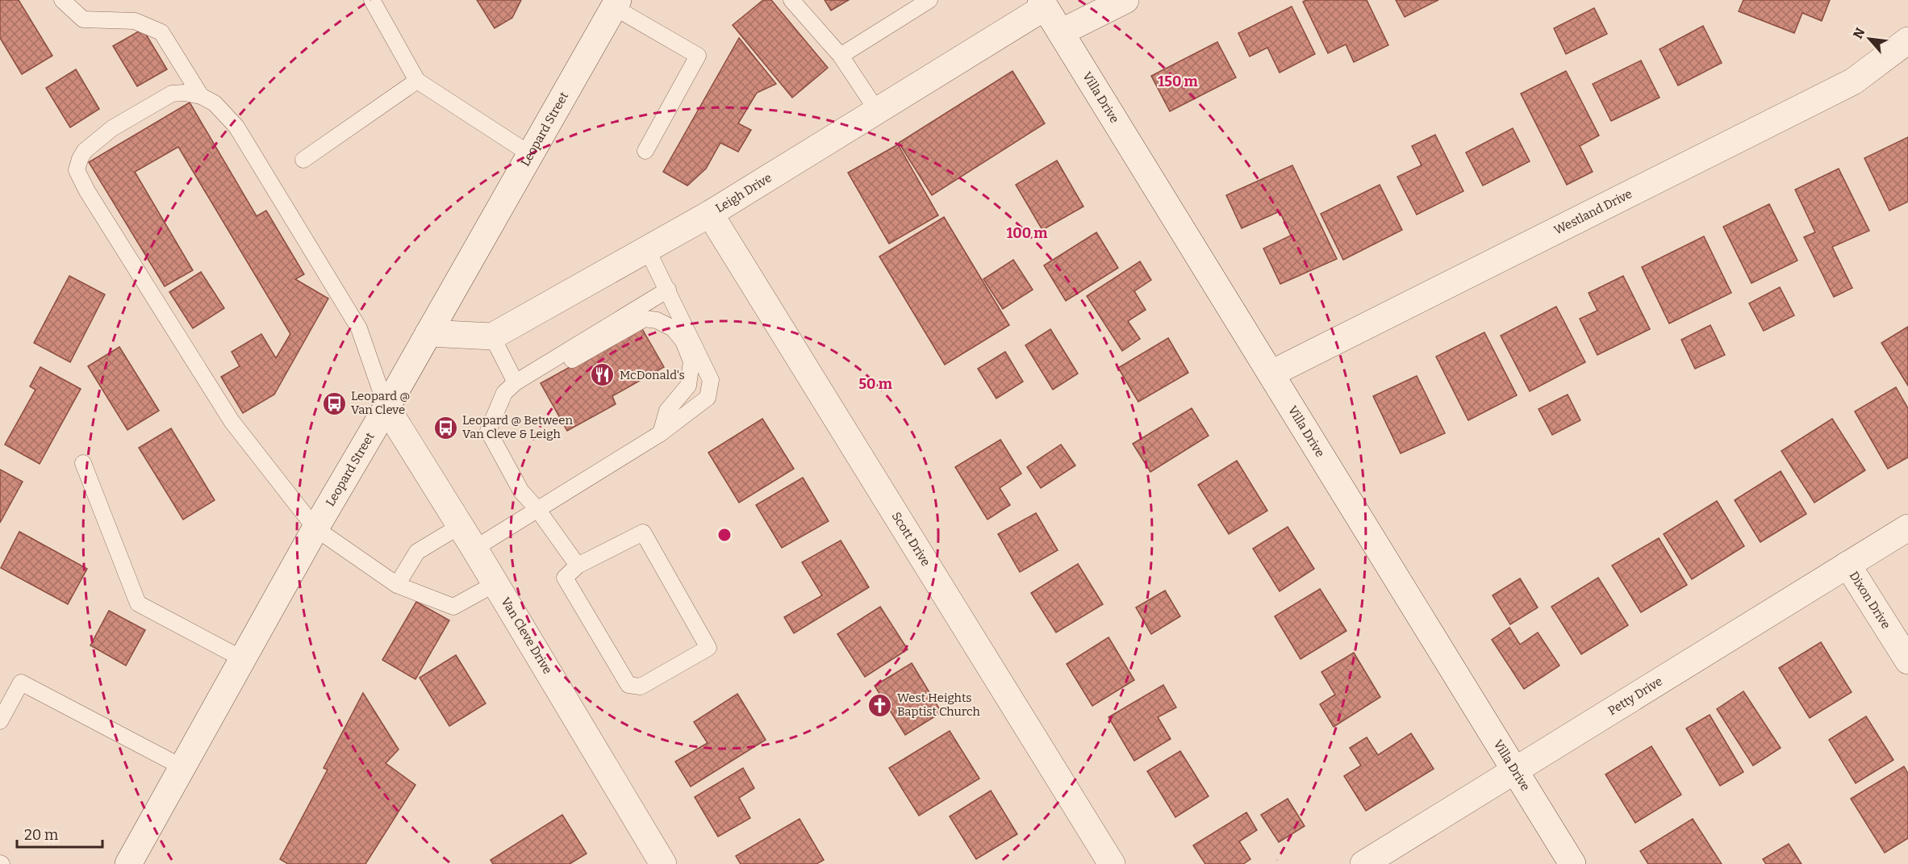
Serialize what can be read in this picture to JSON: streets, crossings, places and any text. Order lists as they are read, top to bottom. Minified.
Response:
{"streets":{"street":["Villa Drive","Leopard Street","Leigh Drive","Westland Drive","Scott Drive","Dixon Drive","Van Cleve Drive","Petty Drive"]},"crossings":[["Villa Drive","Leigh Drive"],["Villa Drive","Westland Drive"],["Villa Drive","Petty Drive"],["Leopard Street","Van Cleve Drive"],["Leigh Drive","Scott Drive"],["Dixon Drive","Petty Drive"]],"places":{"restaurant":["McDonald's"],"bus stop":["Leopard @ Van Cleve","Leopard @ Between Van Cleve & Leigh"],"church":["West Heights Baptist Church"]},"scale_bar":"20 m","north":"top left","rings":["150 m","100 m","50 m"]}
